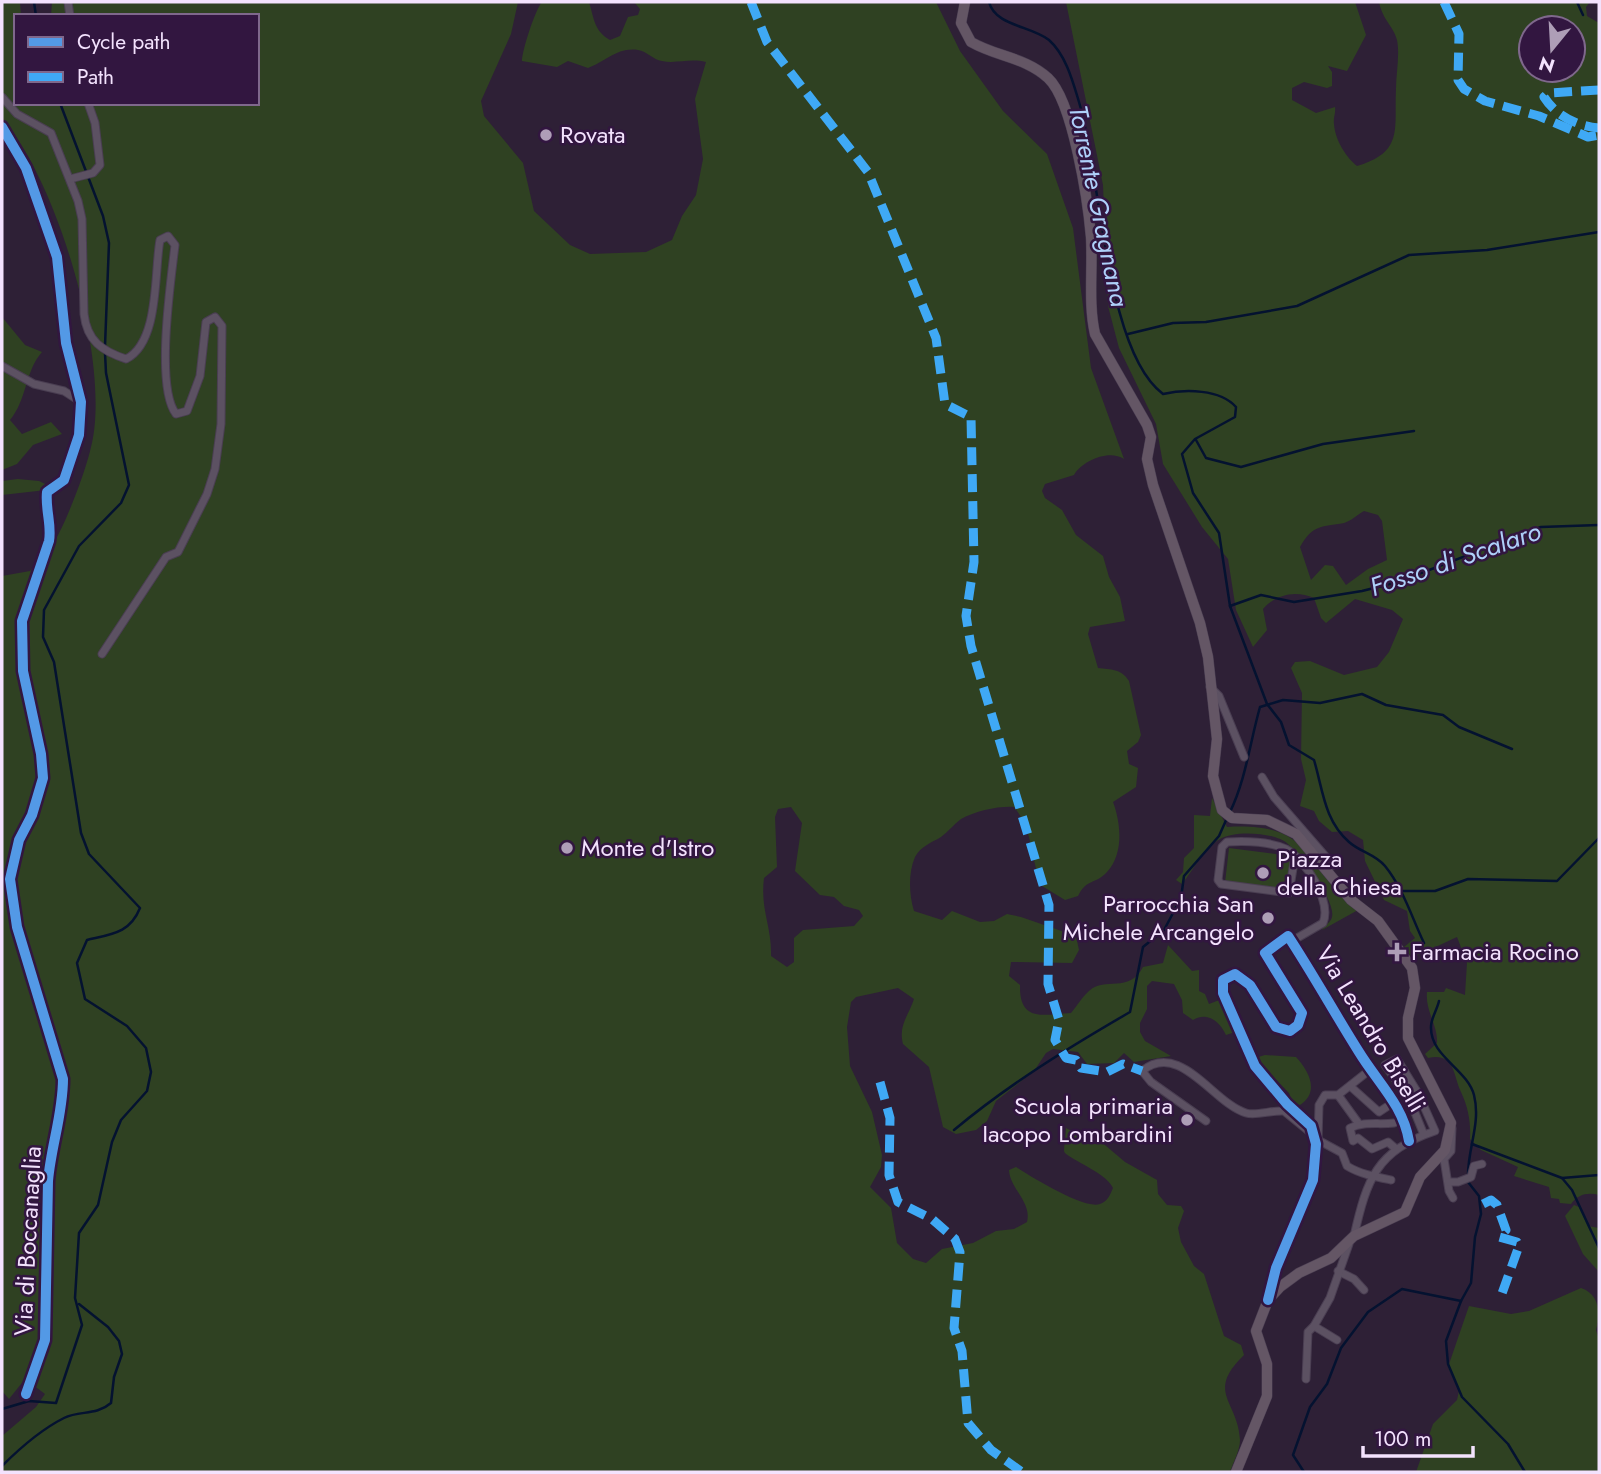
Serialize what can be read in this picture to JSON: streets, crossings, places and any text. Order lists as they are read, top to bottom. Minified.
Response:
{"streets":{"street":["Via Leandro Biselli","Via di Boccanaglia"]},"water":["Torrente Gragnana","Fosso di Scalaro"],"places":{"other":["Rovata","Monte d'Istro","Piazza della Chiesa","Parrocchia San Michele Arcangelo","Scuola primaria Iacopo Lombardini"],"health":["Farmacia Rocino"]},"legend":["Cycle path","Path"],"scale_bar":"100 m","north":"bottom"}
